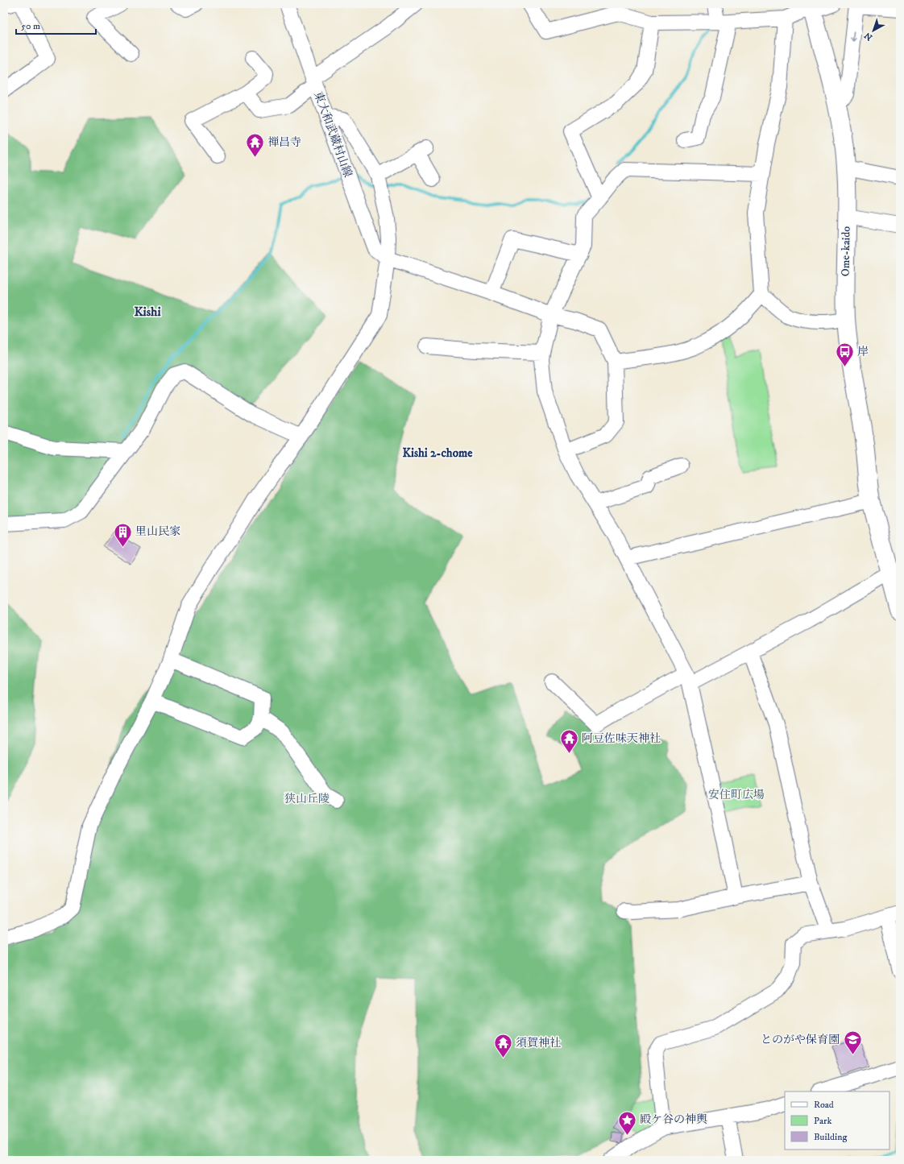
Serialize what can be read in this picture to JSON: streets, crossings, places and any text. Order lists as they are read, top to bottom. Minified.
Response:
{"streets":{"main road":["Ome-kaido"],"street":["東大和武蔵村山線"]},"districts":["Kishi","Kishi 2-chome"],"parks":["安住町広場","狭山丘陵"],"places":{"temple":["禅昌寺","阿豆佐味天神社","須賀神社"],"bus stop":["岸"],"building":["里山民家"],"school or university":["とのがや保育園"],"place":["殿ケ谷の神輿"]},"legend":["Road","Park","Building"],"scale_bar":"50 m","north":"bottom left"}
